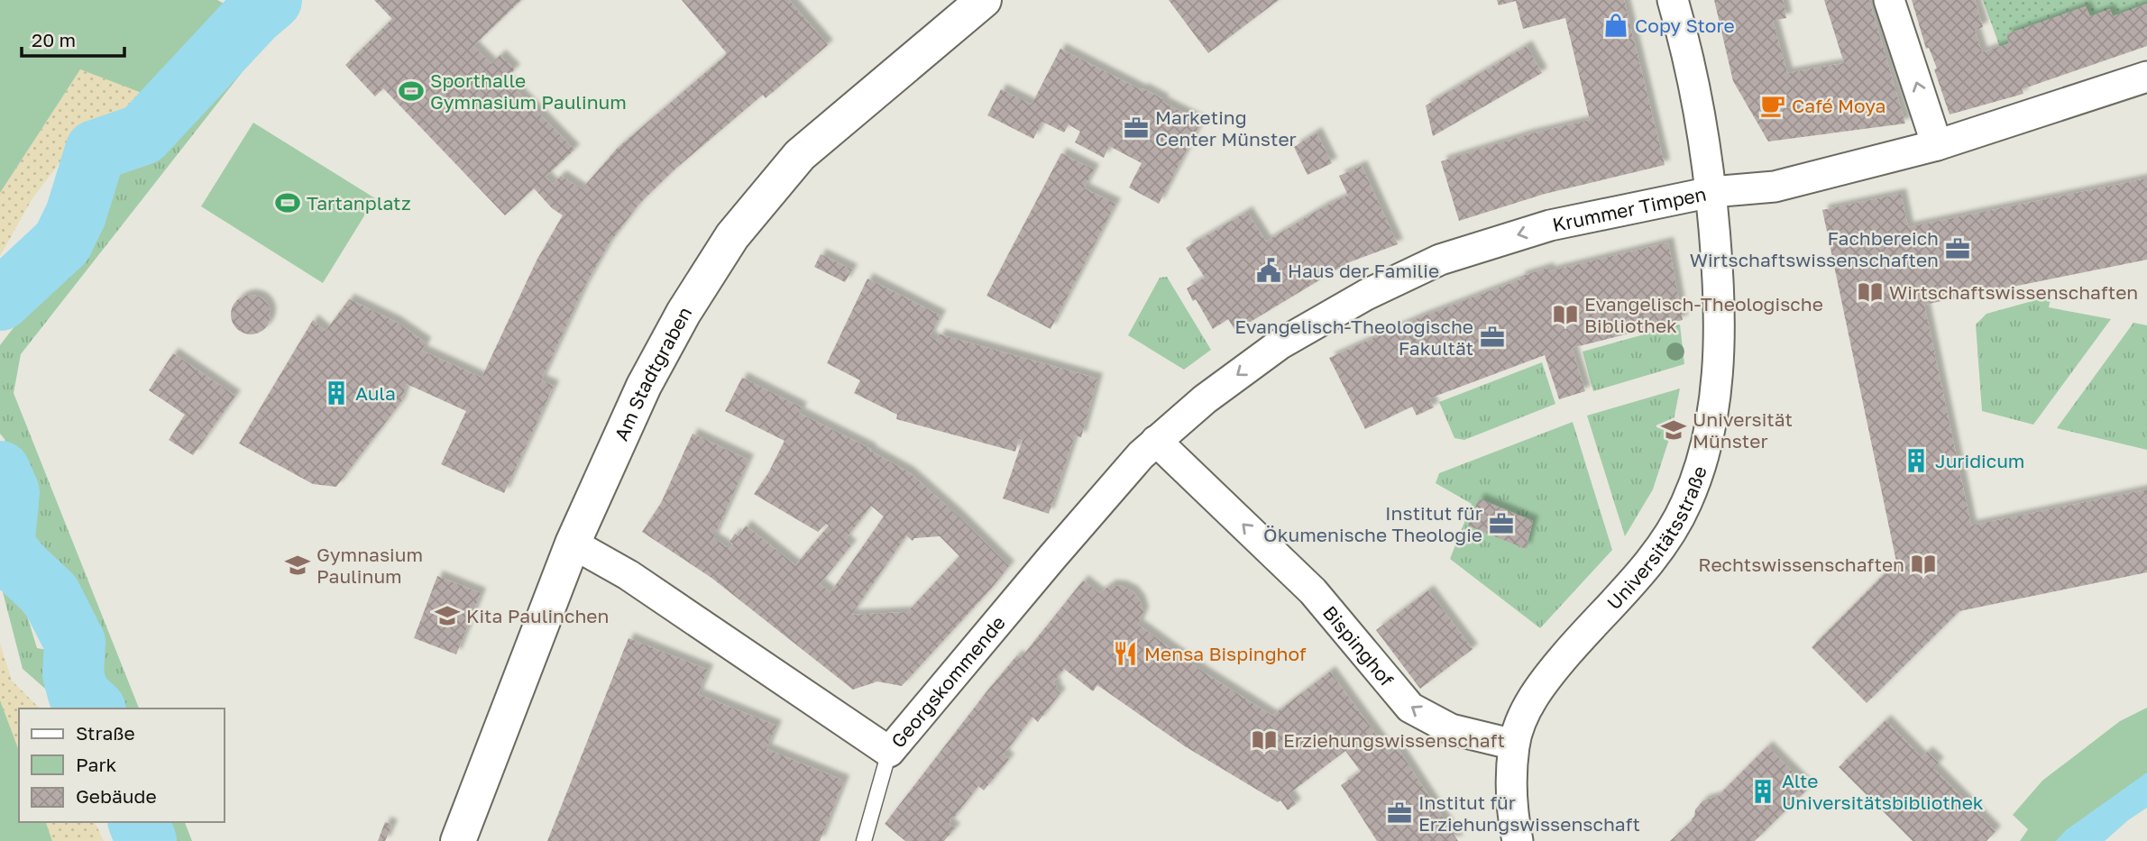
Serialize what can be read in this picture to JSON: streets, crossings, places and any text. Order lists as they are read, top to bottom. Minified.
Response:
{"streets":{"main road":["Am Stadtgraben"],"street":["Krummer Timpen","Universitätsstraße","Bispinghof","Georgskommende"]},"crossings":[["Krummer Timpen","Universitätsstraße"],["Krummer Timpen","Bispinghof"],["Krummer Timpen","Georgskommende"],["Am Stadtgraben","Georgskommende"],["Universitätsstraße","Bispinghof"],["Bispinghof","Georgskommende"]],"one_way":["Krummer Timpen","Bispinghof"],"places":{"shop":["Copy Store"],"sports":["Sporthalle Gymnasium Paulinum","Tartanplatz"],"cafe":["Café Moya"],"office":["Marketing Center Münster","Fachbereich Wirtschaftswissenschaften","Evangelisch-Theologische Fakultät","Institut für Ökumenische Theologie","Institut für Erziehungswissenschaft"],"public building":["Haus der Familie"],"library":["Wirtschaftswissenschaften","Evangelisch-Theologische Bibliothek","Rechtswissenschaften","Erziehungswissenschaft"],"building":["Aula","Juridicum","Alte Universitätsbibliothek"],"school or university":["Universität Münster","Gymnasium Paulinum","Kita Paulinchen"],"restaurant":["Mensa Bispinghof"]},"legend":["Straße","Park","Gebäude"],"scale_bar":"20 m"}
